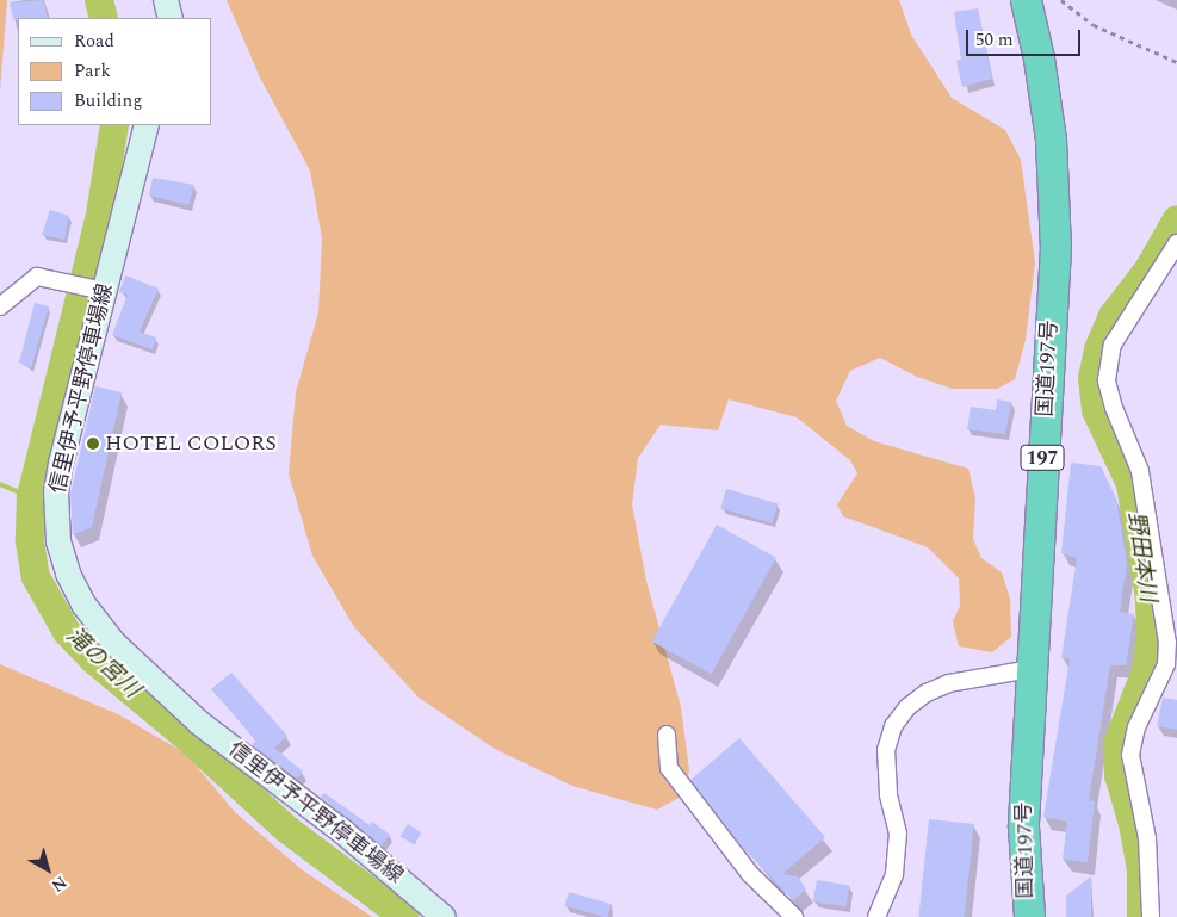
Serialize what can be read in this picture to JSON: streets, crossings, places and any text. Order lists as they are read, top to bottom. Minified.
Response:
{"streets":{"highway":["国道197号","197"],"main road":["信里伊予平野停車場線"]},"water":["野田本川","滝の宮川"],"places":["HOTEL COLORS"],"legend":["Road","Park","Building"],"scale_bar":"50 m","north":"bottom right"}
